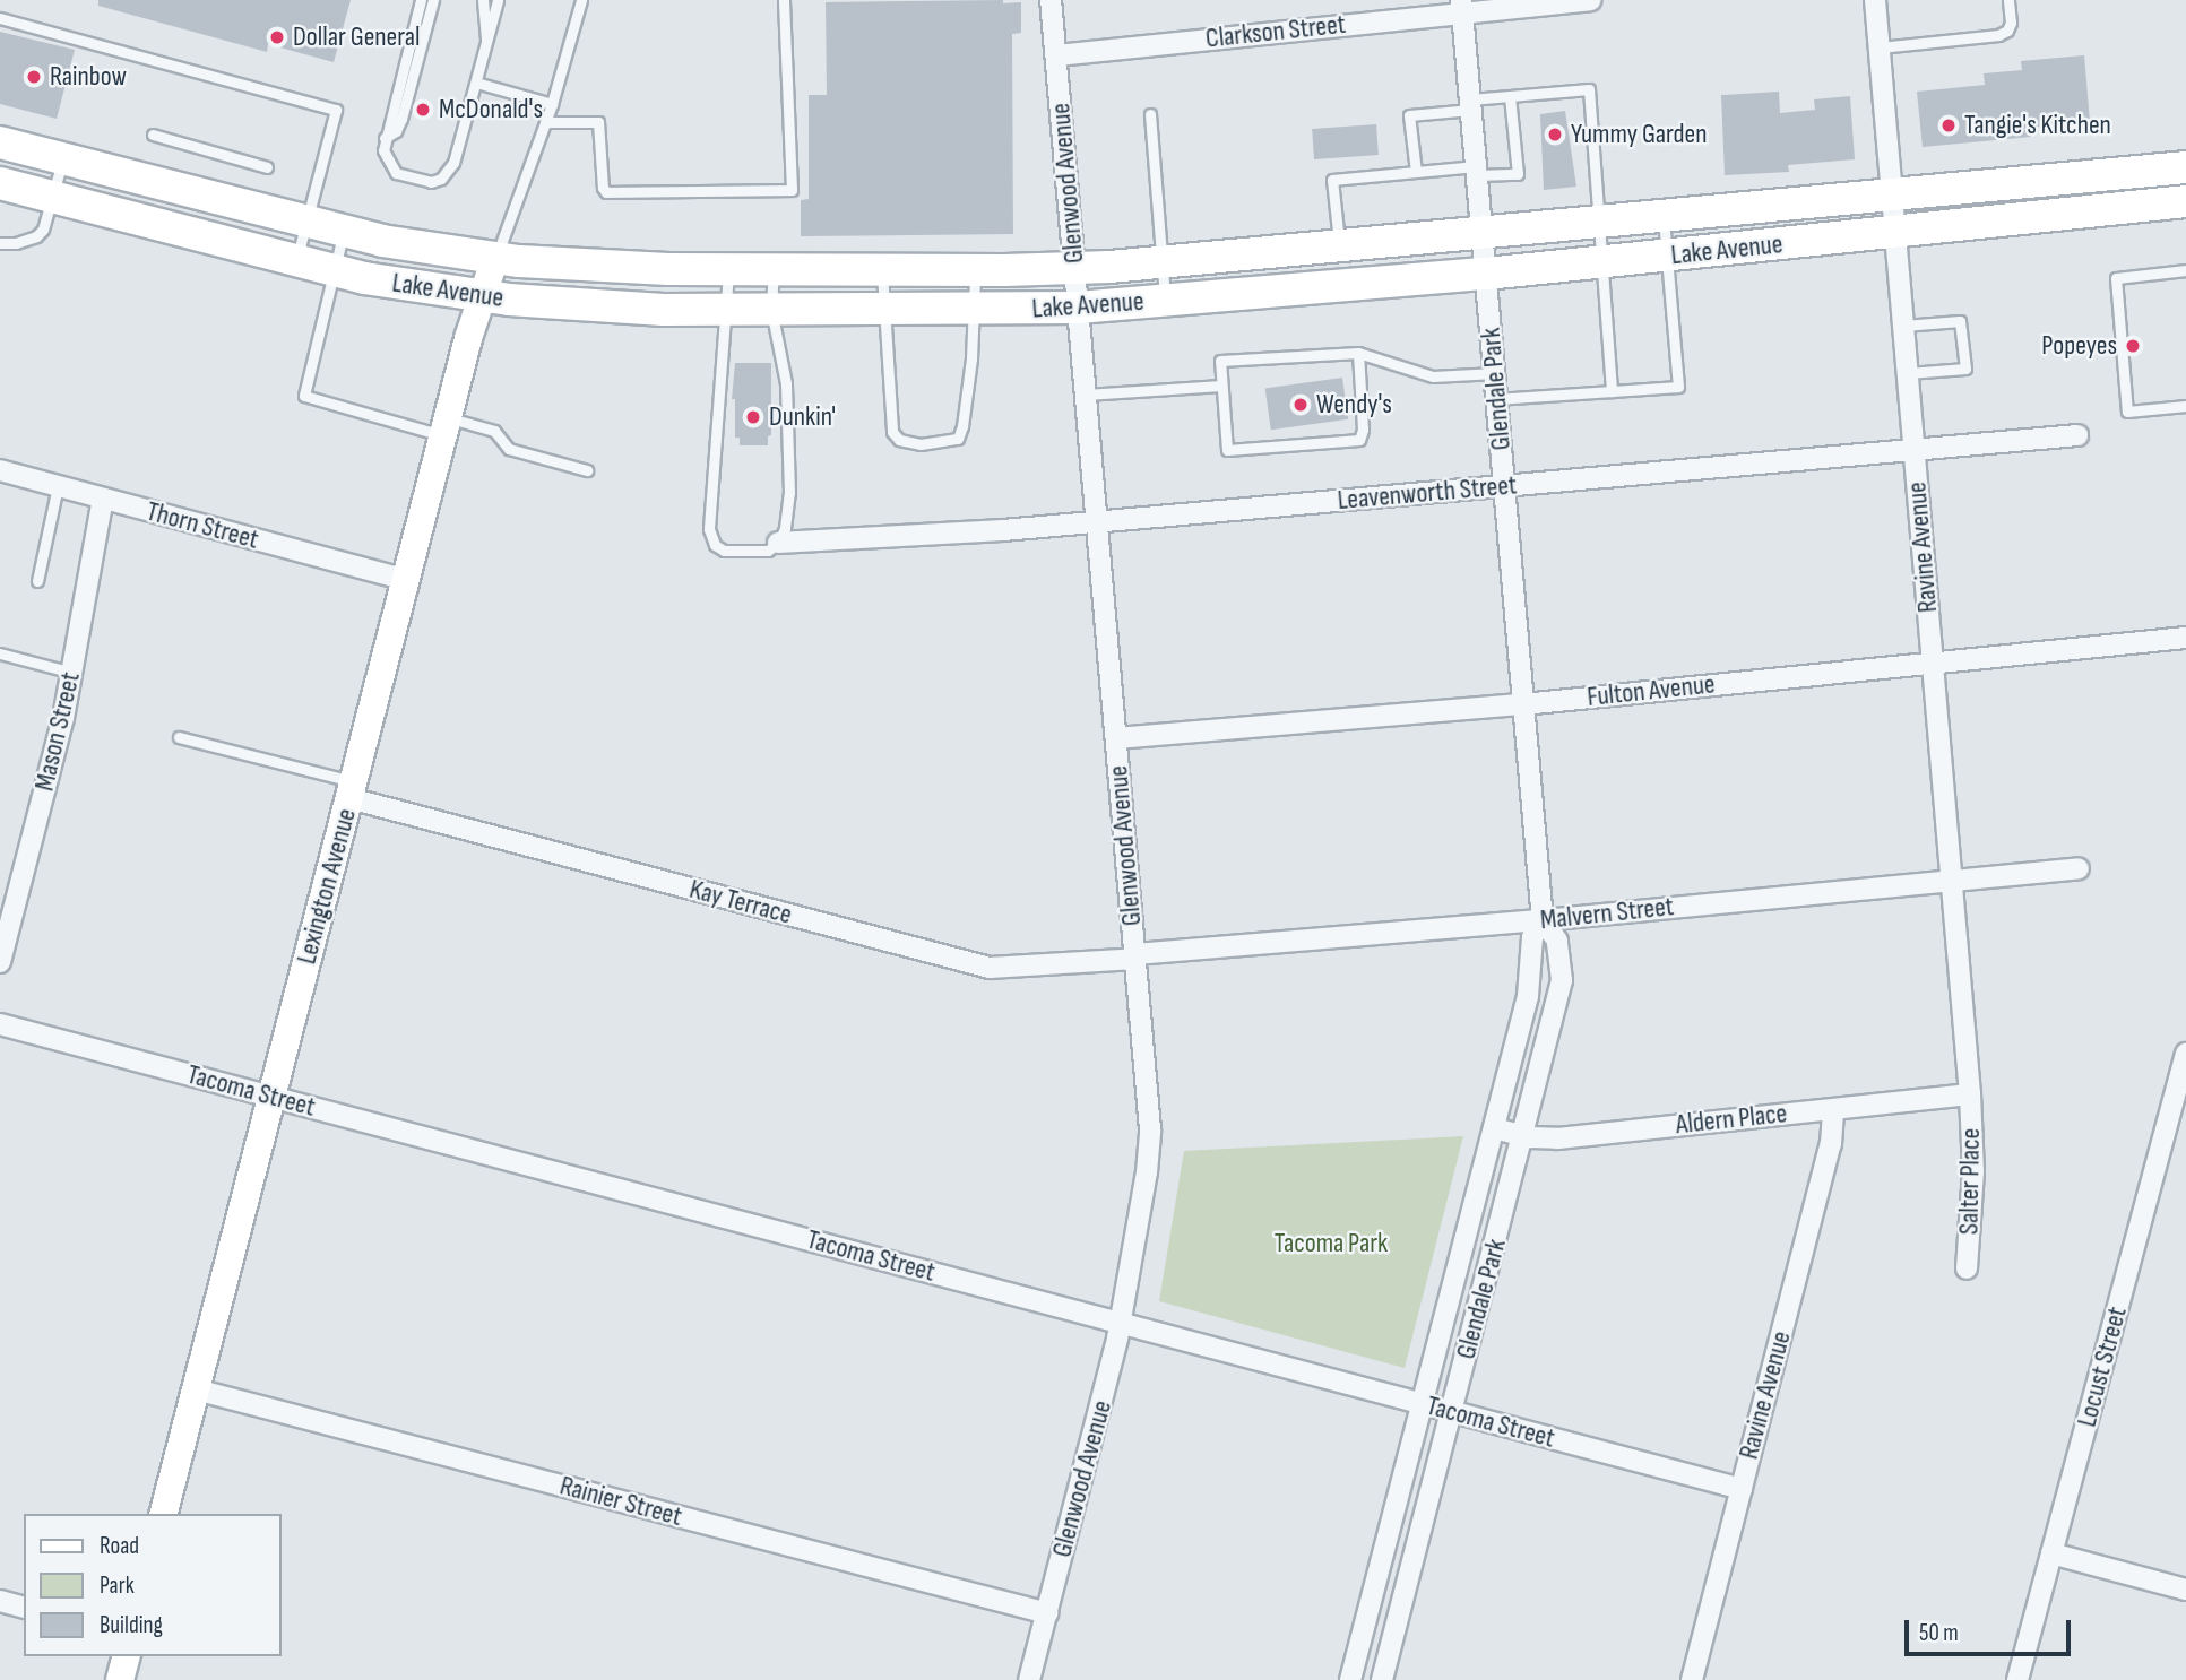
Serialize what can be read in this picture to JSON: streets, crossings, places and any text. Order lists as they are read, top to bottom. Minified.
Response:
{"streets":{"main road":["Lake Avenue","Lexington Avenue"],"street":["Clarkson Street","Glenwood Avenue","Glendale Park","Leavenworth Street","Thorn Street","Ravine Avenue","Fulton Avenue","Mason Street","Kay Terrace","Malvern Street","Tacoma Street","Aldern Place","Salter Place","Locust Street","Rainier Street"]},"crossings":[["Clarkson Street","Glenwood Avenue"],["Clarkson Street","Glendale Park"],["Glenwood Avenue","Lake Avenue"],["Glenwood Avenue","Leavenworth Street"],["Glenwood Avenue","Fulton Avenue"],["Glenwood Avenue","Kay Terrace"],["Glenwood Avenue","Malvern Street"],["Glenwood Avenue","Tacoma Street"],["Glenwood Avenue","Rainier Street"],["Lake Avenue","Glendale Park"],["Lake Avenue","Ravine Avenue"],["Lake Avenue","Lexington Avenue"],["Glendale Park","Leavenworth Street"],["Glendale Park","Fulton Avenue"],["Glendale Park","Malvern Street"],["Glendale Park","Tacoma Street"],["Glendale Park","Aldern Place"],["Leavenworth Street","Ravine Avenue"],["Thorn Street","Mason Street"],["Thorn Street","Lexington Avenue"],["Ravine Avenue","Fulton Avenue"],["Ravine Avenue","Malvern Street"],["Ravine Avenue","Tacoma Street"],["Ravine Avenue","Aldern Place"],["Ravine Avenue","Salter Place"],["Lexington Avenue","Kay Terrace"],["Lexington Avenue","Tacoma Street"],["Lexington Avenue","Rainier Street"],["Kay Terrace","Malvern Street"],["Aldern Place","Salter Place"]],"parks":["Tacoma Park"],"places":["Dollar General","Rainbow","McDonald's","Tangie's Kitchen","Yummy Garden","Popeyes","Wendy's","Dunkin'"],"legend":["Road","Park","Building"],"scale_bar":"50 m"}
